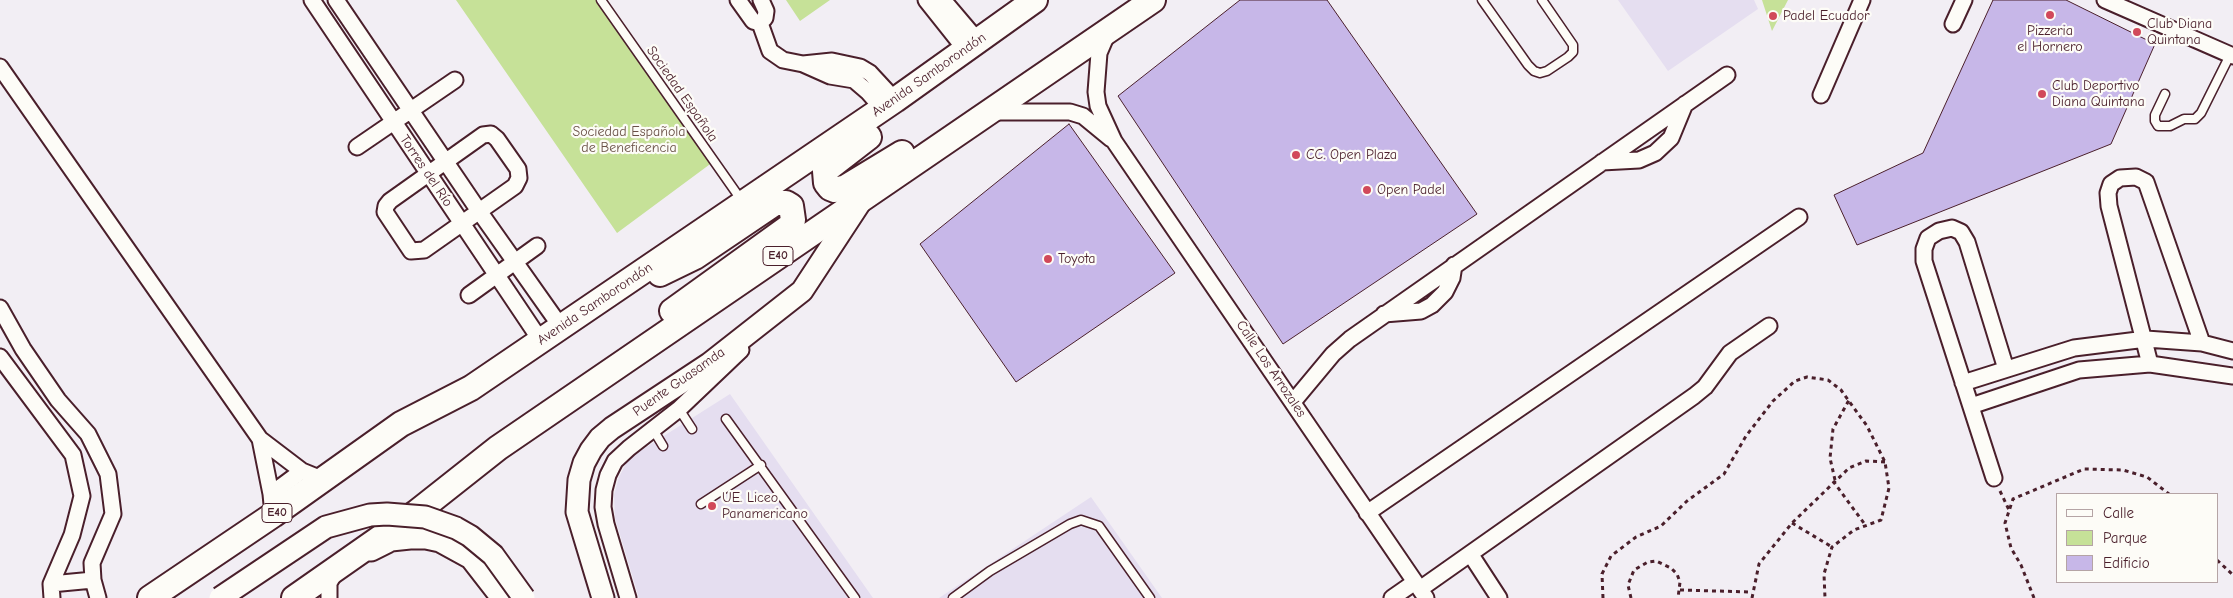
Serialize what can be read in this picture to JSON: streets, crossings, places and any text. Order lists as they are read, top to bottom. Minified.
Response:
{"streets":{"highway":["Avenida Samborondón","E40"],"main road":["Puente Guasamda"],"street":["Torres del Río","Calle Los Arrozales"],"lane":["Sociedad Española"]},"crossings":[["Avenida Samborondón","Sociedad Española"],["Avenida Samborondón","Torres del Río"],["E40","Calle Los Arrozales"],["E40","Puente Guasamda"]],"parks":["Sociedad Española de Beneficencia"],"places":["Pizzeria el Hornero","Padel Ecuador","Club Diana Quintana","Club Deportivo Diana Quintana","CC. Open Plaza","Open Padel","Toyota","UE. Liceo Panamericano"],"legend":["Calle","Parque","Edificio"]}
